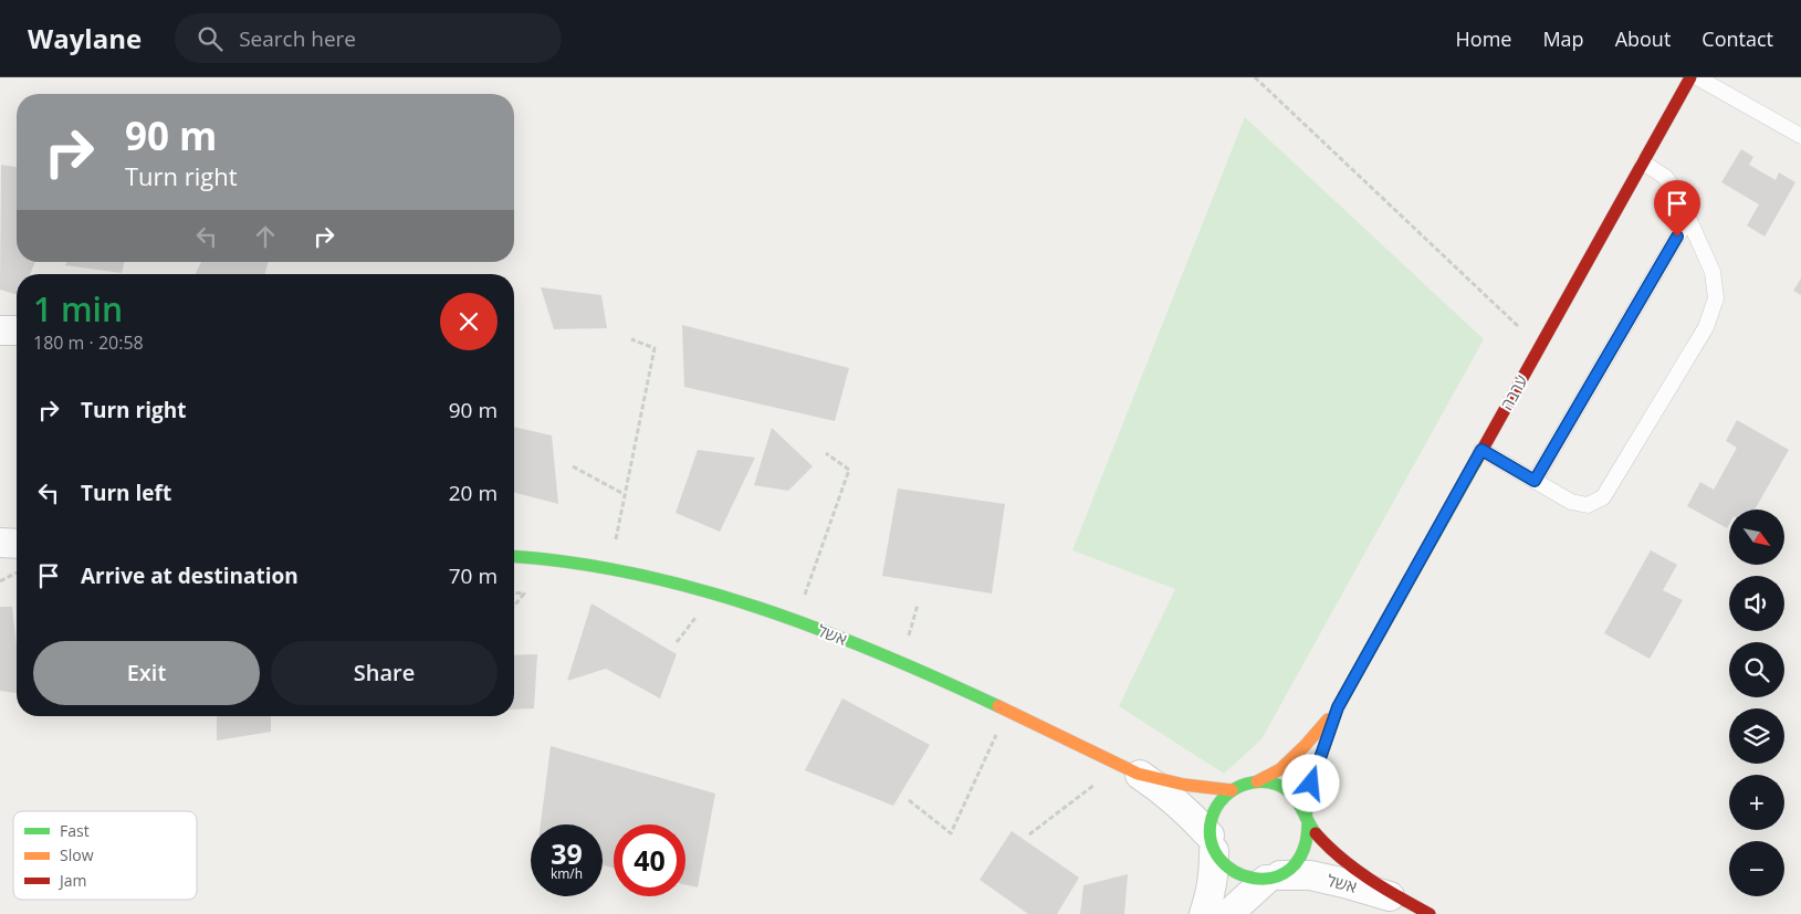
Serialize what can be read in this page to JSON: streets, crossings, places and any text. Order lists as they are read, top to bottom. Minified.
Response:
{"streets":{"street":["ערבה","אשל"]},"crossings":[["ערבה","אשל"]],"legend":["Fast","Slow","Jam"],"north":"bottom right","page":{"header":"Waylane","search":"Search here","nav":["Home","Map","About","Contact"],"turn":["90 m","Turn right"],"heading":["1 min","180 m · 20:58"],"list":[{"name":"Turn right","value":"90 m"},{"name":"Turn left","value":"20 m"},{"name":"Arrive at destination","value":"70 m"}],"map_buttons":["+","−"],"buttons":["Exit","Share"],"speed":"39 km/h","limit":"40"}}
